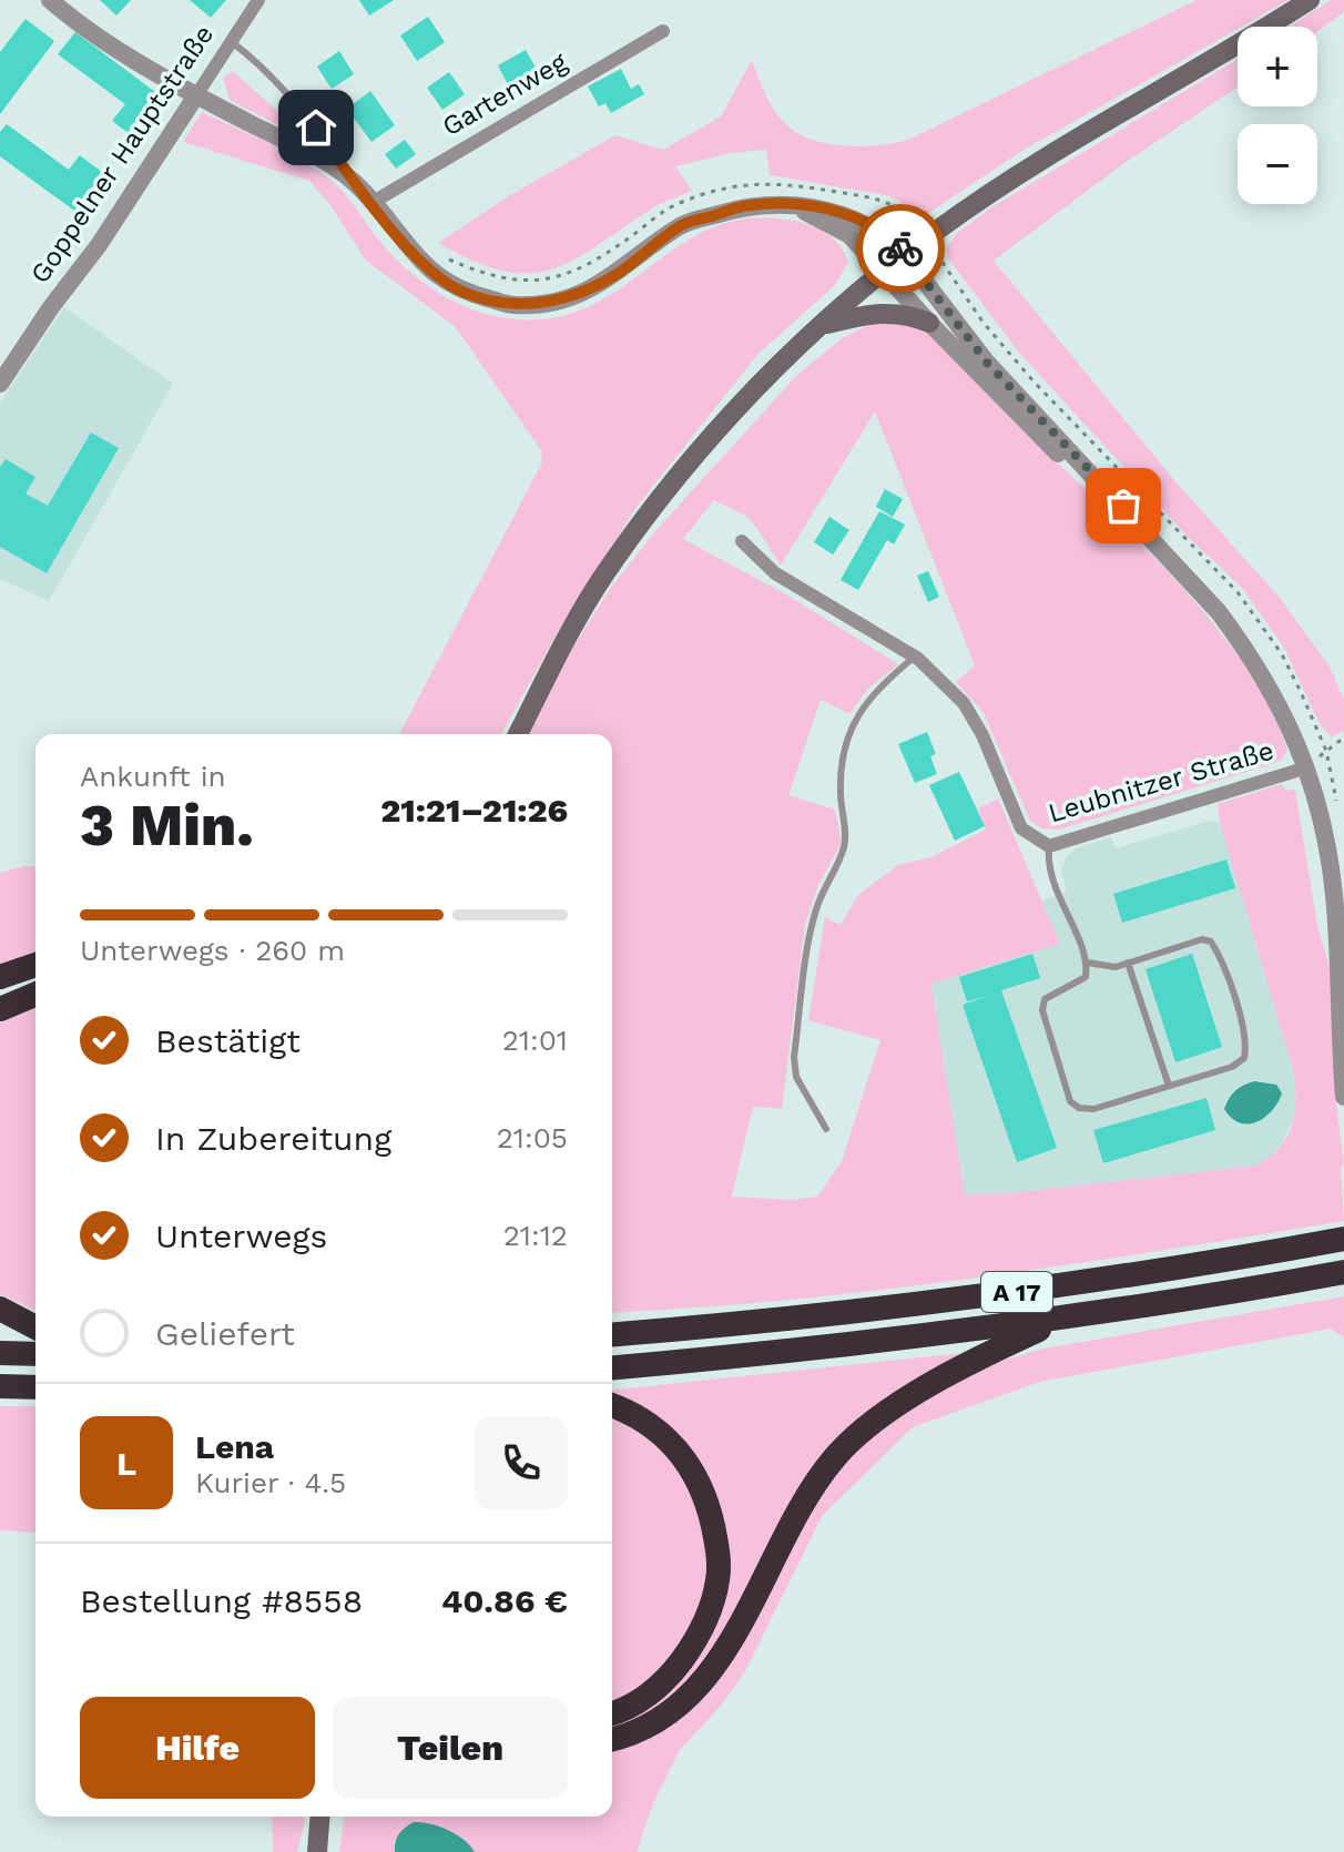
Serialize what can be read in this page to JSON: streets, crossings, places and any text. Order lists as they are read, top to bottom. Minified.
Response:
{"streets":{"highway":["A 17"],"street":["Gartenweg","Goppelner Hauptstraße","Leubnitzer Straße"]},"page":{"map_buttons":["+","−"],"heading":["3 Min.","Ankunft in","21:21–21:26"],"panel":["Lena","Kurier · 4.5","Bestellung #8558","40.86 €"],"bar":"Unterwegs · 260 m","list":[["Bestätigt","21:01"],["In Zubereitung","21:05"],["Unterwegs","21:12"],"Geliefert"],"round":"L","buttons":["Hilfe","Teilen"]}}
